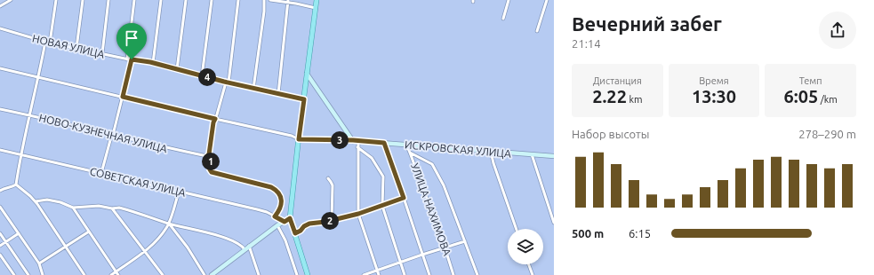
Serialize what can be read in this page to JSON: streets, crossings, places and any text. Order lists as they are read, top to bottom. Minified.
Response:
{"streets":{"main road":["ИСКРОВСКАЯ УЛИЦА"],"street":["НОВАЯ УЛИЦА","НОВО-КУЗНЕЧНАЯ УЛИЦА","СОВЕТСКАЯ УЛИЦА","УЛИЦА НАХИМОВА"]},"crossings":[["ИСКРОВСКАЯ УЛИЦА","УЛИЦА НАХИМОВА"]],"page":{"heading":["Вечерний забег","21:14"],"stats":[["Дистанция","2.22 km"],["Время","13:30"],["Темп","6:05 /km"]],"pins":["4","3","1","2"],"chart":["Набор высоты","278–290 m"],"list":[{"name":"500 m","note":"6:15"}]}}
